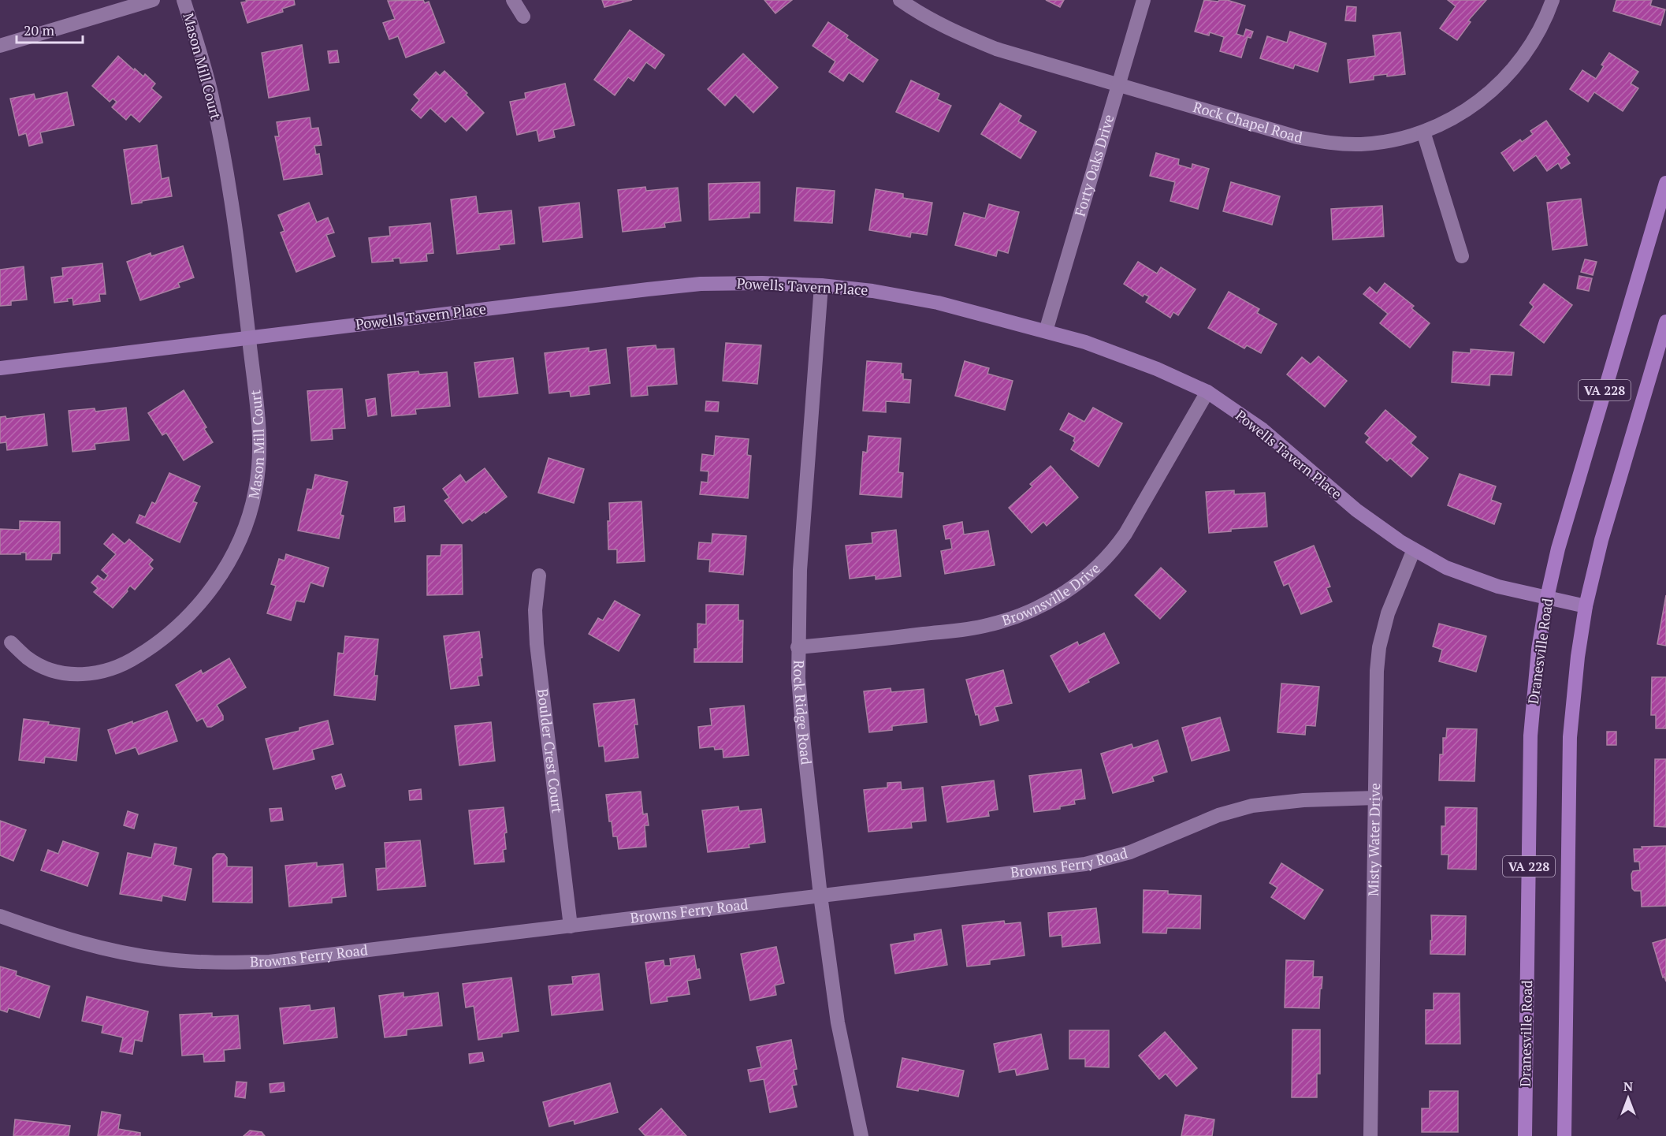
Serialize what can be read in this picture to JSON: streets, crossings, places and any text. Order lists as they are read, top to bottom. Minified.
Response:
{"streets":{"main road":["VA 228","Dranesville Road"],"street":["Mason Mill Court","Rock Chapel Road","Forty Oaks Drive","Powells Tavern Place","Brownsville Drive","Rock Ridge Road","Boulder Crest Court","Misty Water Drive","Browns Ferry Road"]},"crossings":[["Mason Mill Court","Powells Tavern Place"],["Rock Chapel Road","Forty Oaks Drive"],["Forty Oaks Drive","Powells Tavern Place"],["Powells Tavern Place","VA 228"],["Powells Tavern Place","Brownsville Drive"],["Powells Tavern Place","Dranesville Road"],["Powells Tavern Place","Rock Ridge Road"],["Powells Tavern Place","Misty Water Drive"],["Brownsville Drive","Rock Ridge Road"],["Rock Ridge Road","Browns Ferry Road"],["Boulder Crest Court","Browns Ferry Road"],["Misty Water Drive","Browns Ferry Road"]],"scale_bar":"20 m","north":"top"}
